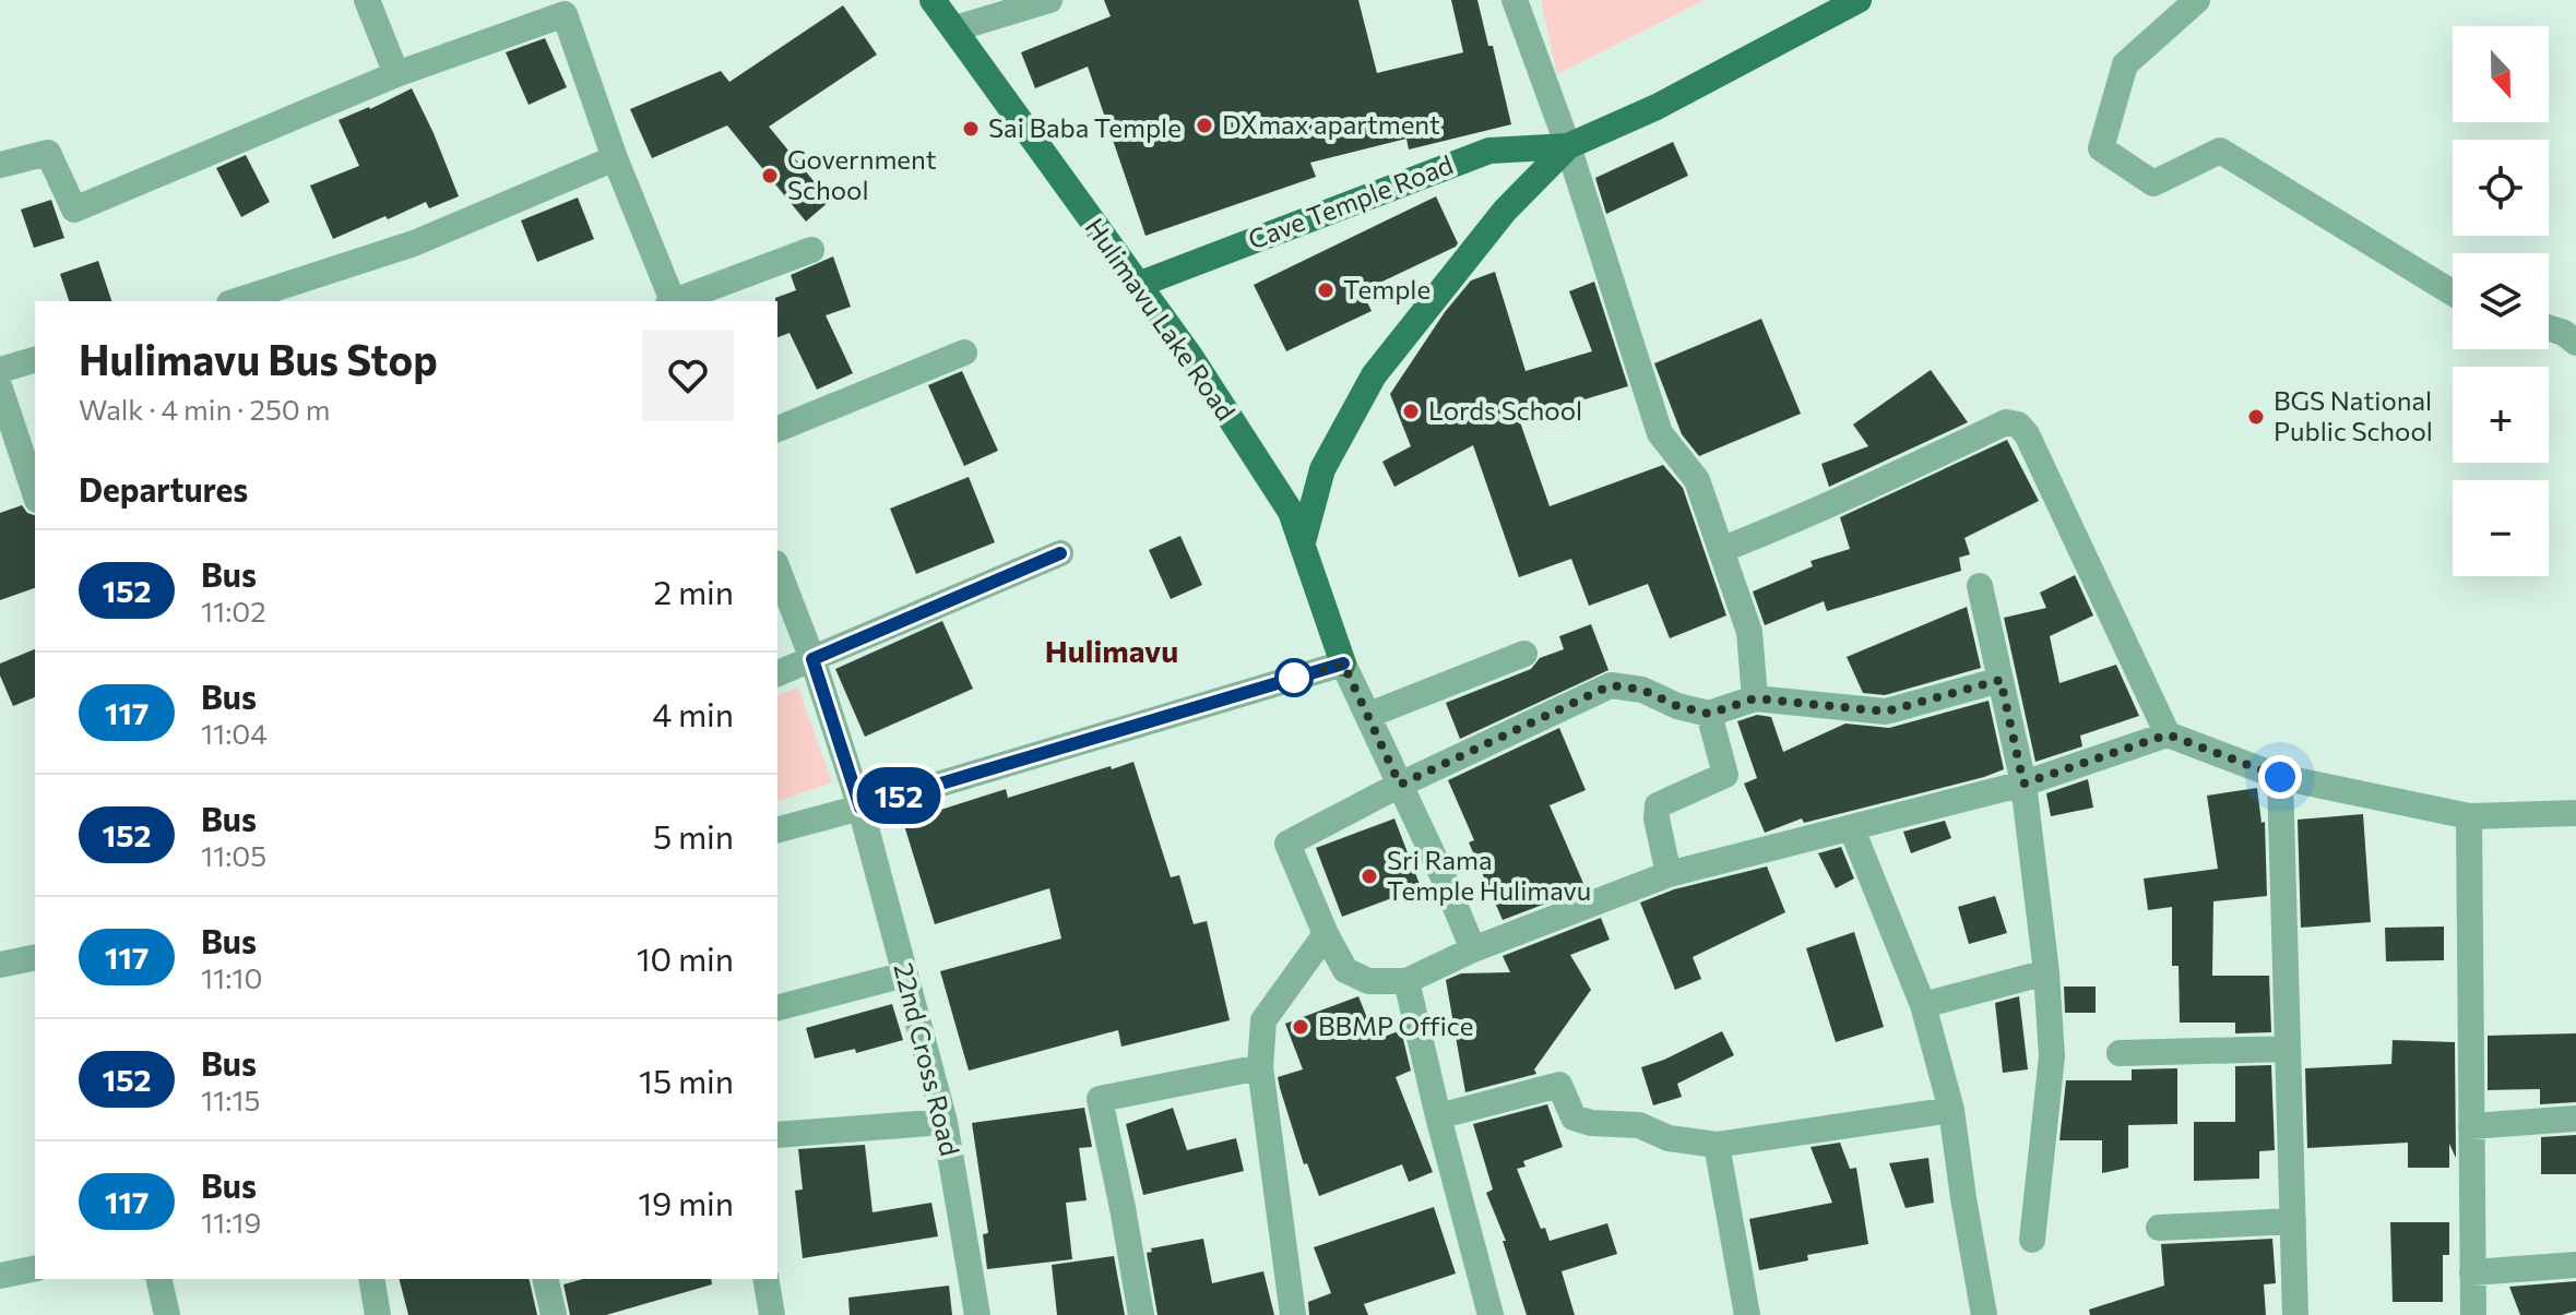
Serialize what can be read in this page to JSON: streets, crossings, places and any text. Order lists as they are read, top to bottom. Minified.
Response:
{"streets":{"main road":["Cave Temple Road","Hulimavu Lake Road"],"street":["22nd Cross Road"]},"crossings":[["Cave Temple Road","Hulimavu Lake Road"]],"districts":["Hulimavu"],"places":["DXmax apartment","Sai Baba Temple","Government School","Temple","Lords School","BGS National Public School","Sri Rama Temple Hulimavu","BBMP Office"],"lines":["bus line 152"],"north":"bottom","page":{"on_map":"152","map_buttons":["+","−"],"heading":[["Hulimavu Bus Stop","Walk · 4 min · 250 m"],"Departures"],"list":[{"mark":"152","name":"Bus","note":"11:02","value":"2 min"},{"mark":"117","name":"Bus","note":"11:04","value":"4 min"},{"mark":"152","name":"Bus","note":"11:05","value":"5 min"},{"mark":"117","name":"Bus","note":"11:10","value":"10 min"},{"mark":"152","name":"Bus","note":"11:15","value":"15 min"},{"mark":"117","name":"Bus","note":"11:19","value":"19 min"}]}}
